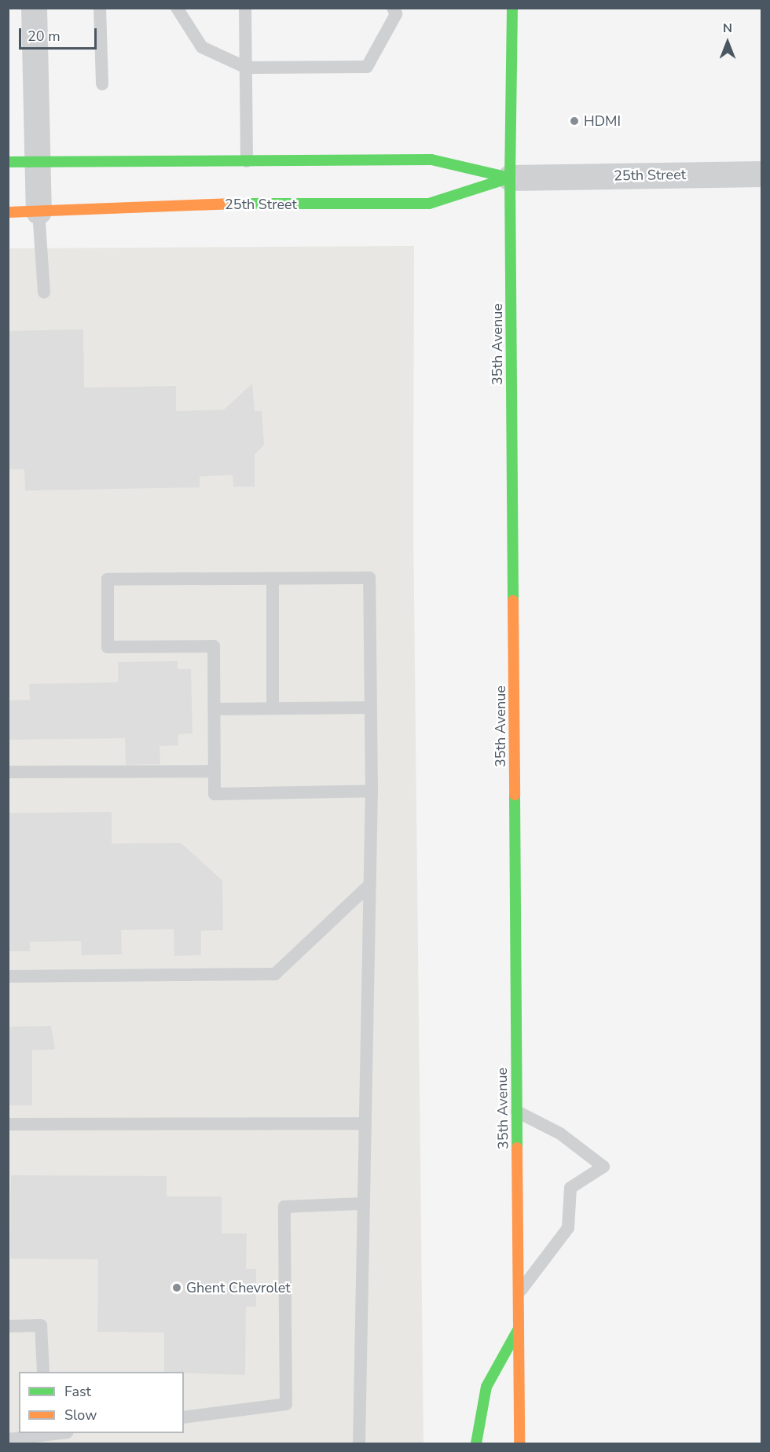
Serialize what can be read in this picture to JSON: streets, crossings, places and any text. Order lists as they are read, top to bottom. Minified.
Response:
{"streets":{"main road":["25th Street","35th Avenue"]},"crossings":[["25th Street","35th Avenue"]],"places":["HDMI","Ghent Chevrolet"],"legend":["Fast","Slow"],"scale_bar":"20 m","north":"top"}
